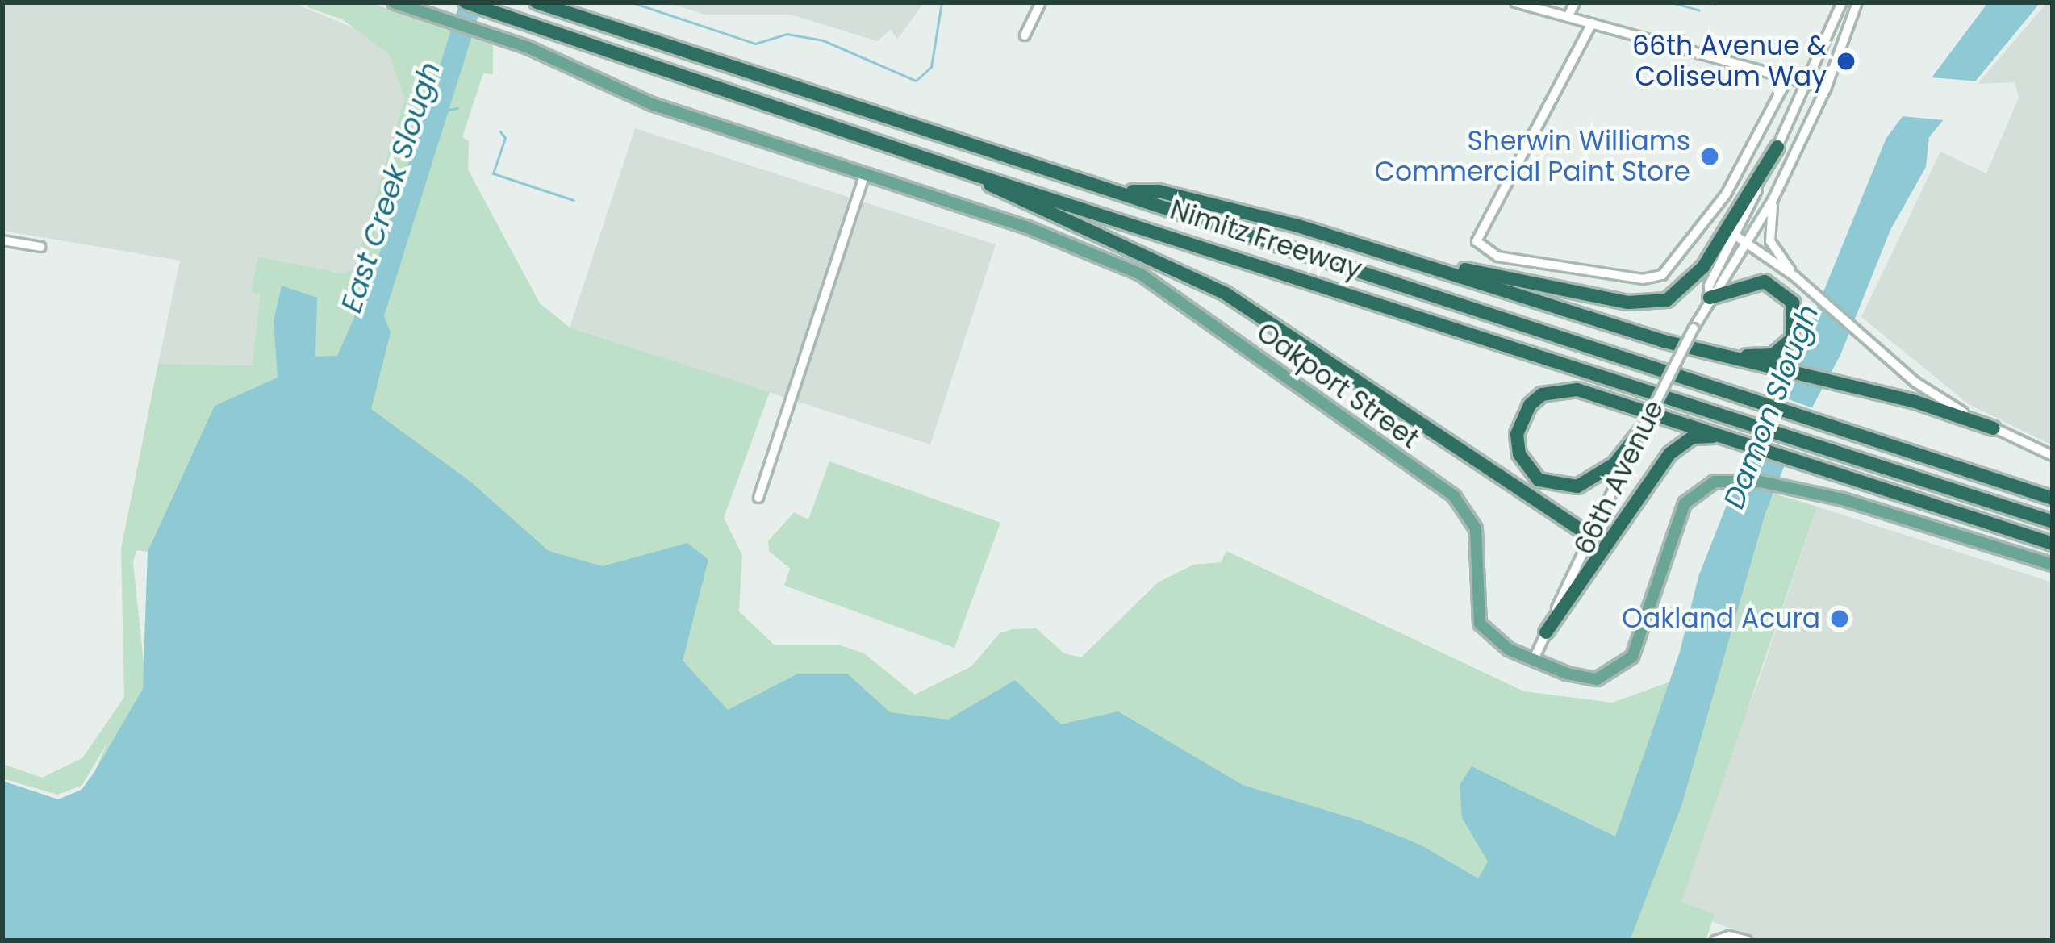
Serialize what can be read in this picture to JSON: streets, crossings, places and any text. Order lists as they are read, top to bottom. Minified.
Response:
{"streets":{"highway":["Nimitz Freeway"],"main road":["Oakport Street"],"street":["66th Avenue"]},"crossings":[["Oakport Street","66th Avenue"]],"water":["East Creek Slough","Damon Slough"],"places":["66th Avenue & Coliseum Way","Sherwin Williams Commercial Paint Store","Oakland Acura"]}
